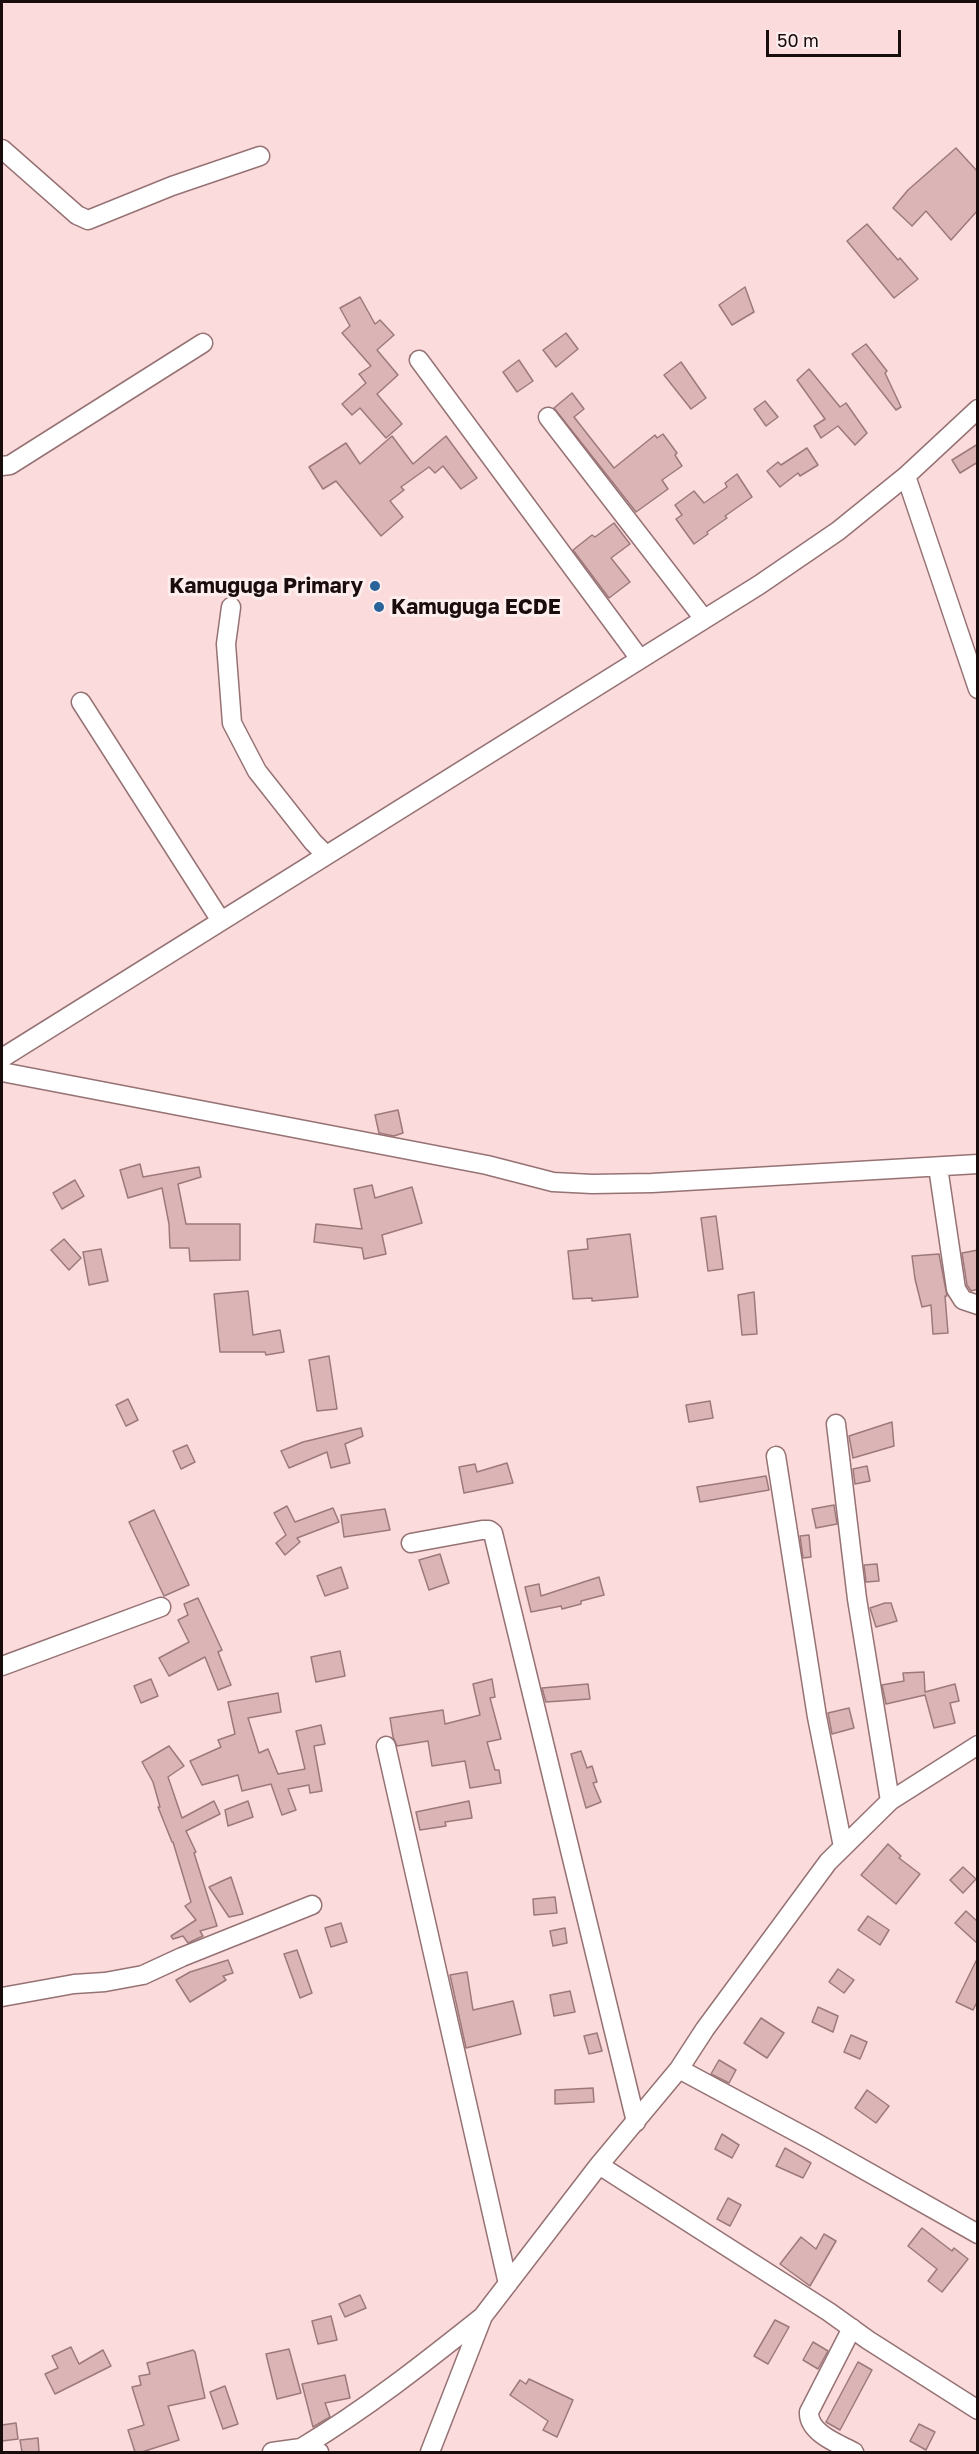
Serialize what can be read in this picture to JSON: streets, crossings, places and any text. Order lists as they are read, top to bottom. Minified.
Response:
{"places":["Kamuguga Primary","Kamuguga ECDE"],"scale_bar":"50 m"}
